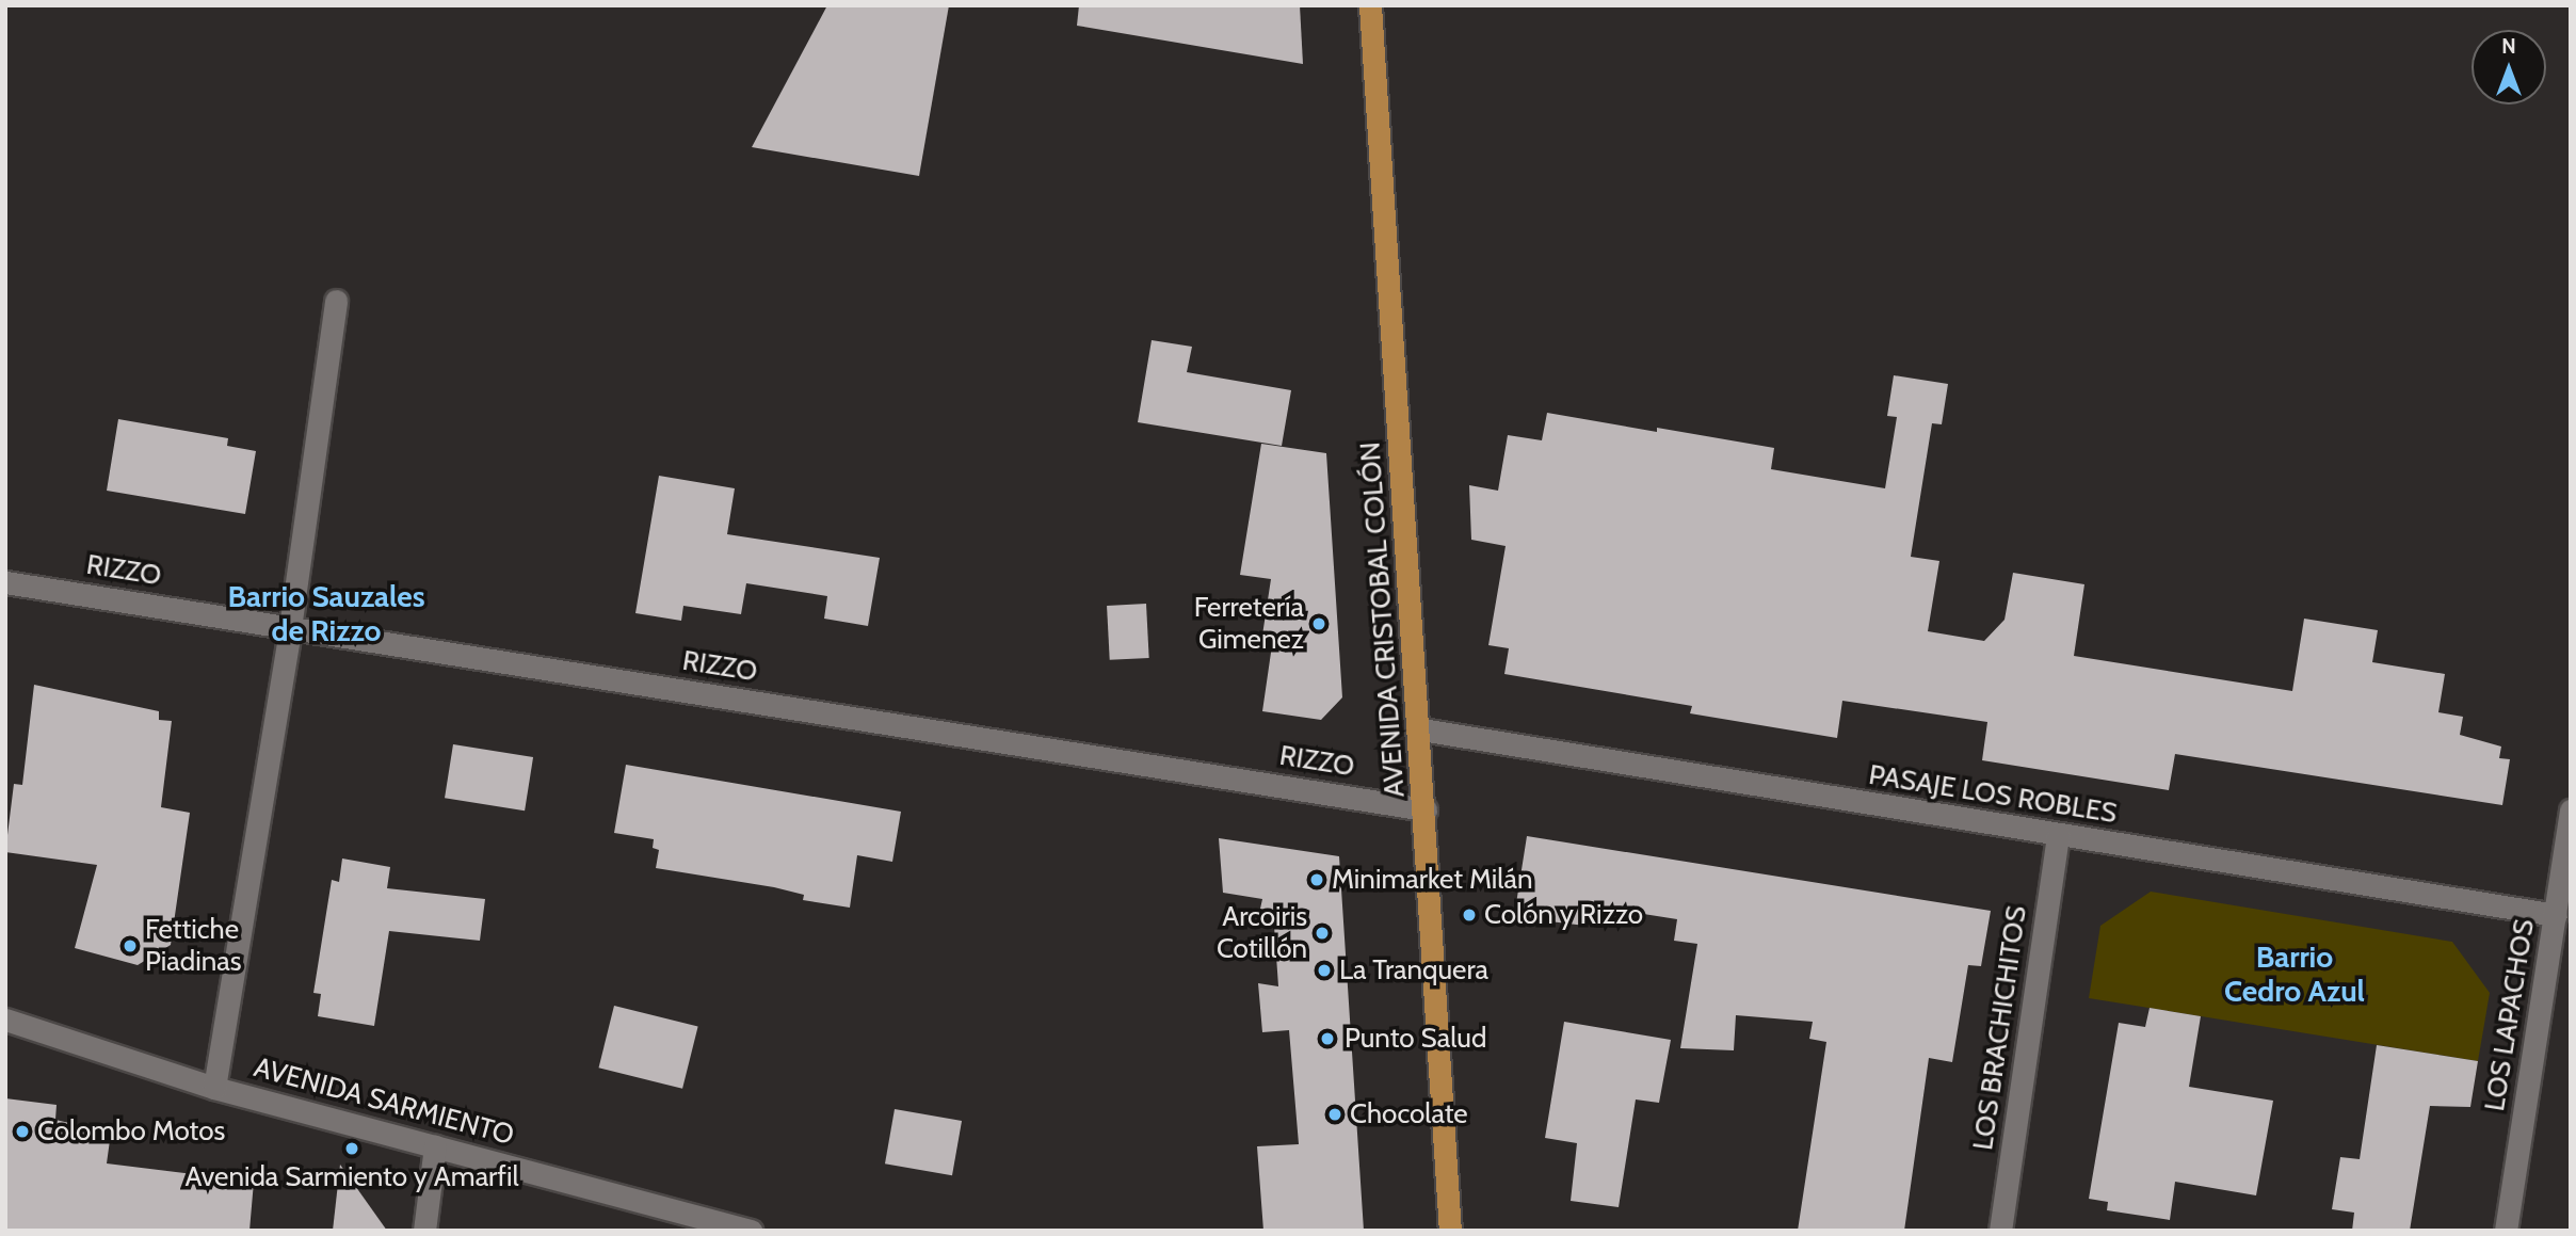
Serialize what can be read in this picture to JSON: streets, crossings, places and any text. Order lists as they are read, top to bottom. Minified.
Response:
{"streets":{"main road":["AVENIDA CRISTOBAL COLÓN"],"street":["RIZZO","PASAJE LOS ROBLES","LOS LAPACHOS","LOS BRACHICHITOS","AVENIDA SARMIENTO"]},"crossings":[["RIZZO","AVENIDA CRISTOBAL COLÓN"],["AVENIDA CRISTOBAL COLÓN","PASAJE LOS ROBLES"],["PASAJE LOS ROBLES","LOS LAPACHOS"],["PASAJE LOS ROBLES","LOS BRACHICHITOS"]],"districts":["Barrio Sauzales de Rizzo","Barrio Cedro Azul"],"places":["Ferretería Gimenez","Minimarket Milán","Colón y Rizzo","Arcoiris Cotillón","Fettiche Piadinas","La Tranquera","Punto Salud","Chocolate","Colombo Motos","Avenida Sarmiento y Amarfil"],"north":"top"}
